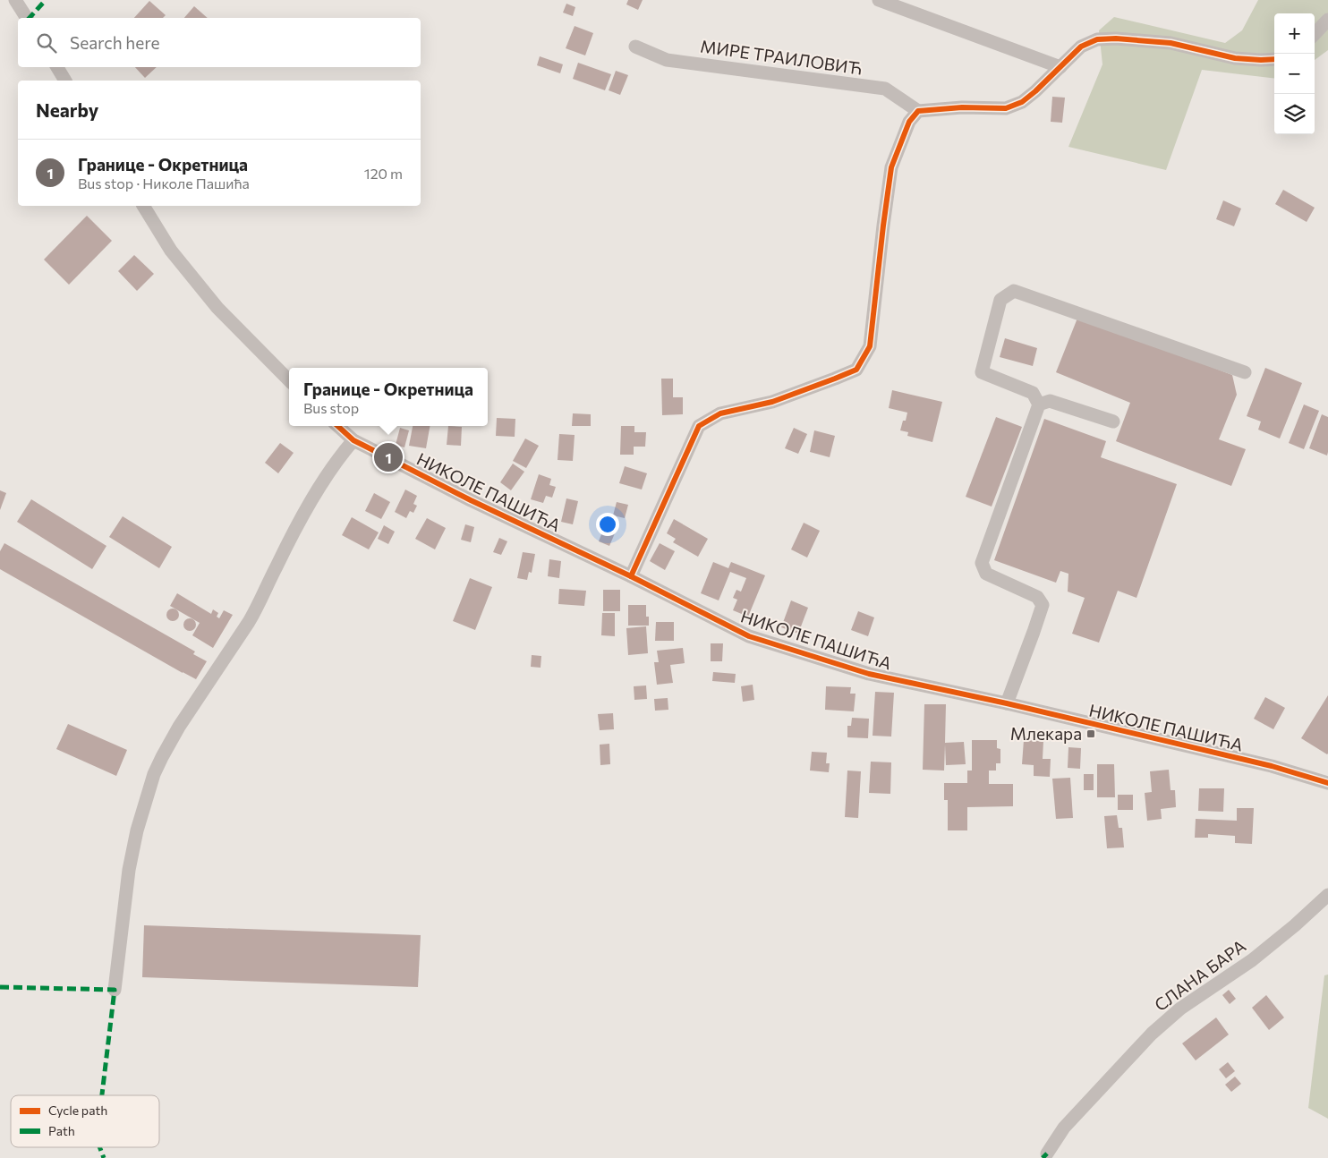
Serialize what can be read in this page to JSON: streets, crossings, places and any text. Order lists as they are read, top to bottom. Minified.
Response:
{"streets":{"street":["МИРЕ ТРАИЛОВИЋ","НИКОЛЕ ПАШИЋА","СЛАНА БАРА"]},"places":{"transit":["Млекара"]},"legend":["Cycle path","Path"],"page":{"map_buttons":["+","−"],"search":"Search here","heading":"Nearby","list":[{"mark":"1","name":"Границе - Окретница","note":"Bus stop · Николе Пашића","value":"120 m"}],"popup":["Границе - Окретница","Bus stop"],"pins":"1"}}
